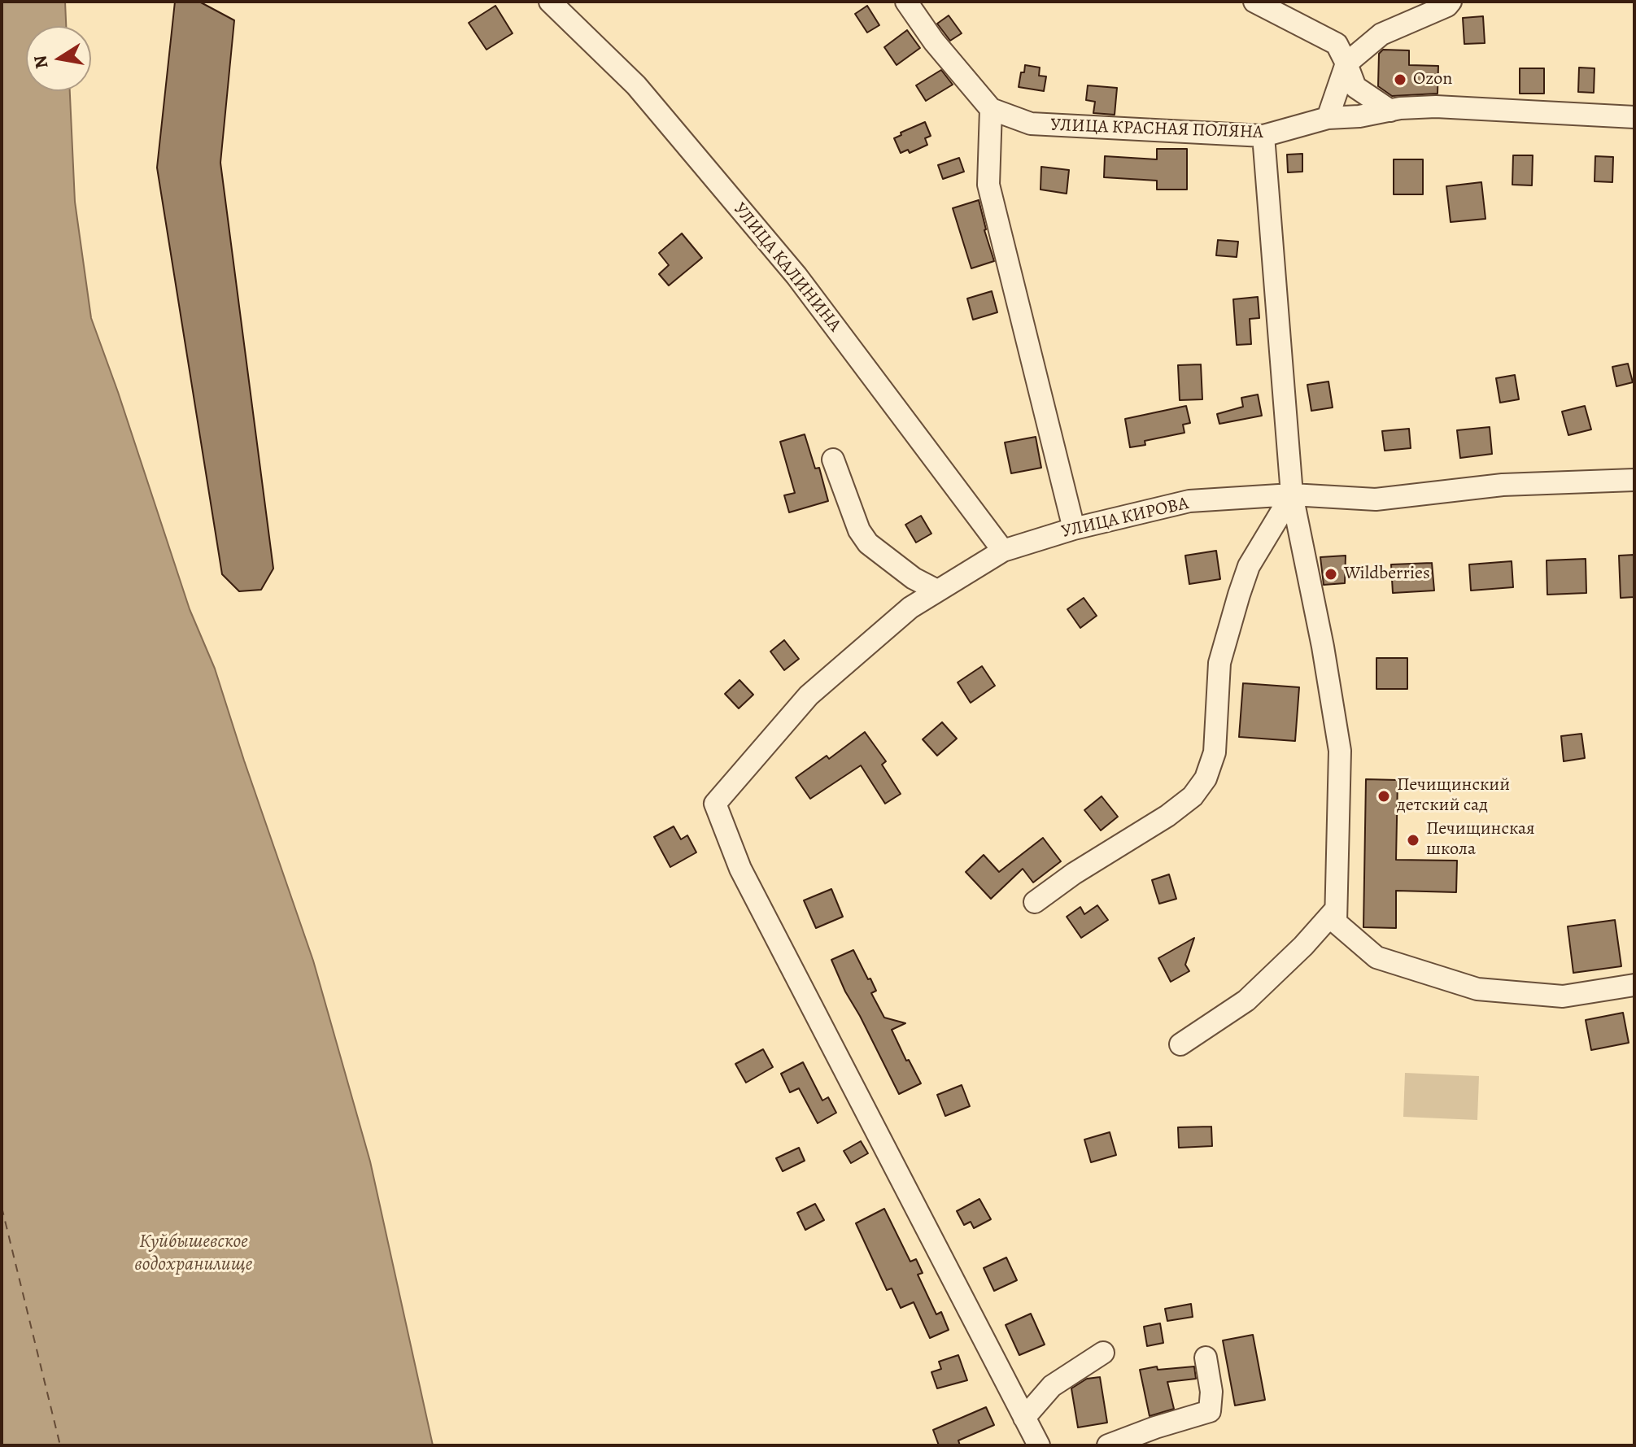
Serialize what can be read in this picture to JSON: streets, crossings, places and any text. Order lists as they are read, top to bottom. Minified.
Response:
{"streets":{"street":["УЛИЦА КРАСНАЯ ПОЛЯНА","УЛИЦА КАЛИНИНА","УЛИЦА КИРОВА"]},"crossings":[["УЛИЦА КАЛИНИНА","УЛИЦА КИРОВА"]],"water":["Куйбышевское водохранилище"],"places":["Ozon","Wildberries","Печищинский детский сад","Печищинская школа"],"north":"left"}
